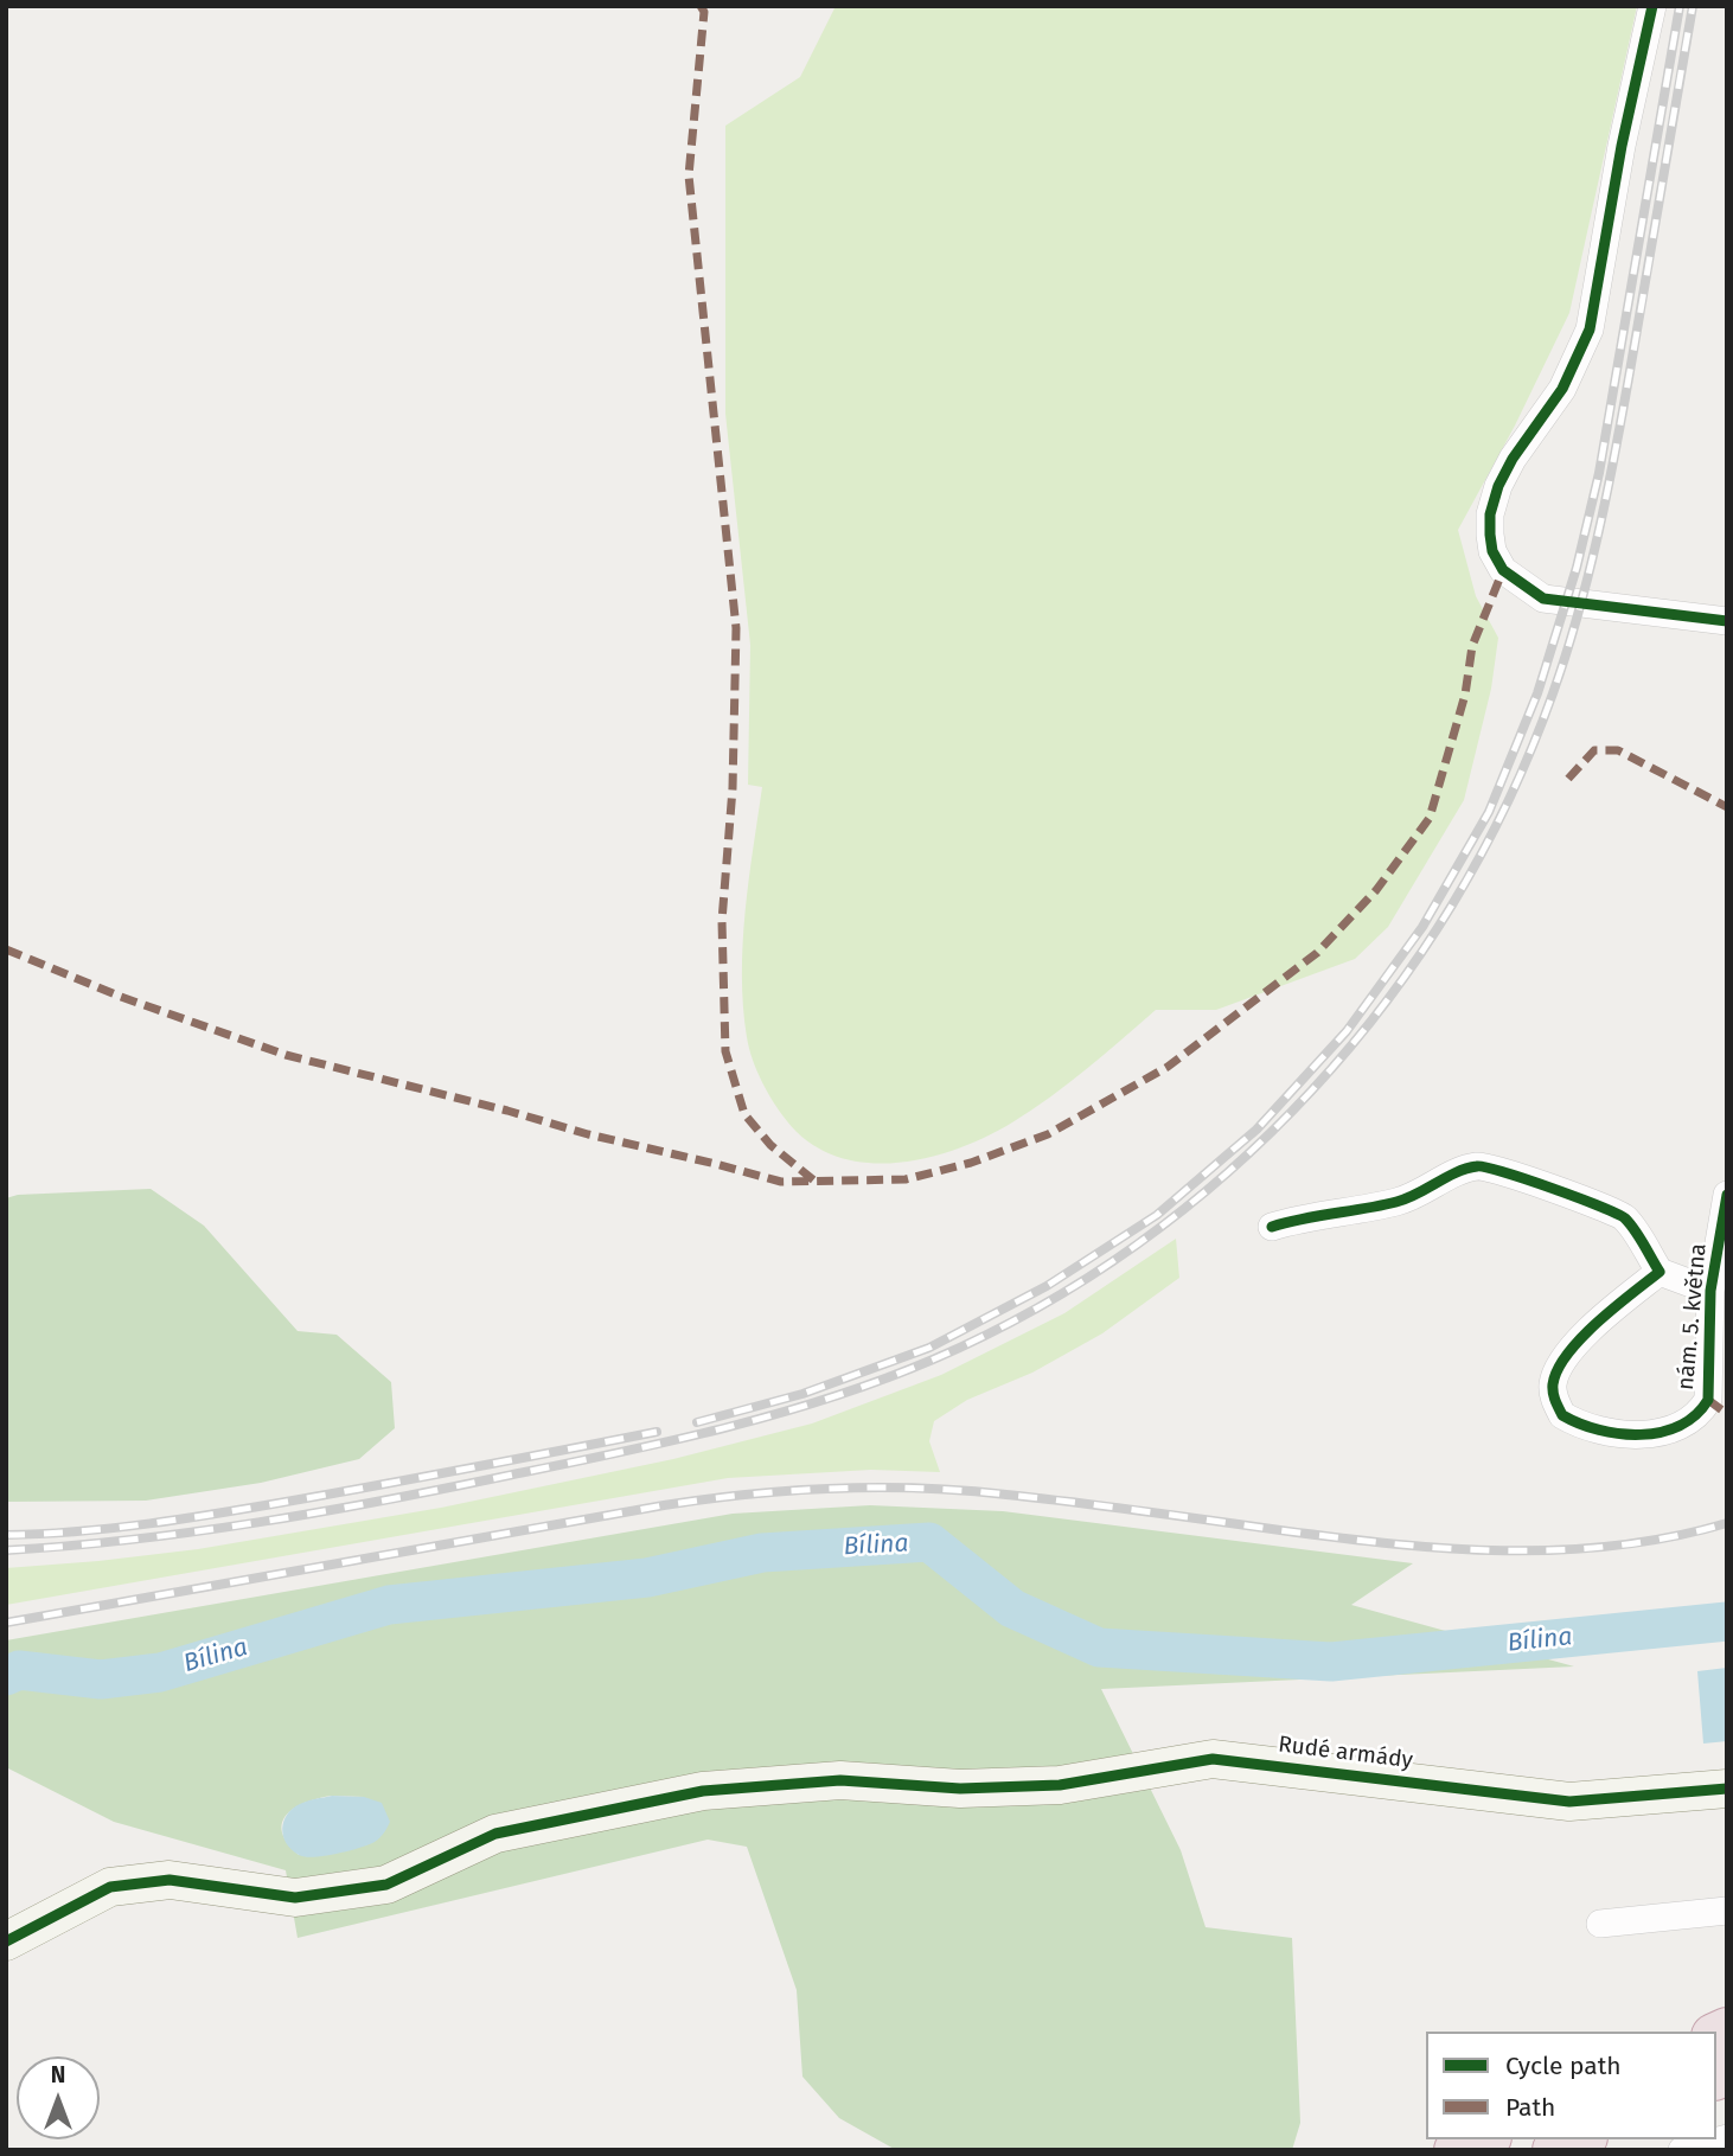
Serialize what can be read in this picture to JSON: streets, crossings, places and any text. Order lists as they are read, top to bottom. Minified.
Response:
{"streets":{"street":["nám. 5. května","Rudé armády"]},"water":["Bílina"],"legend":["Cycle path","Path"],"north":"top"}
